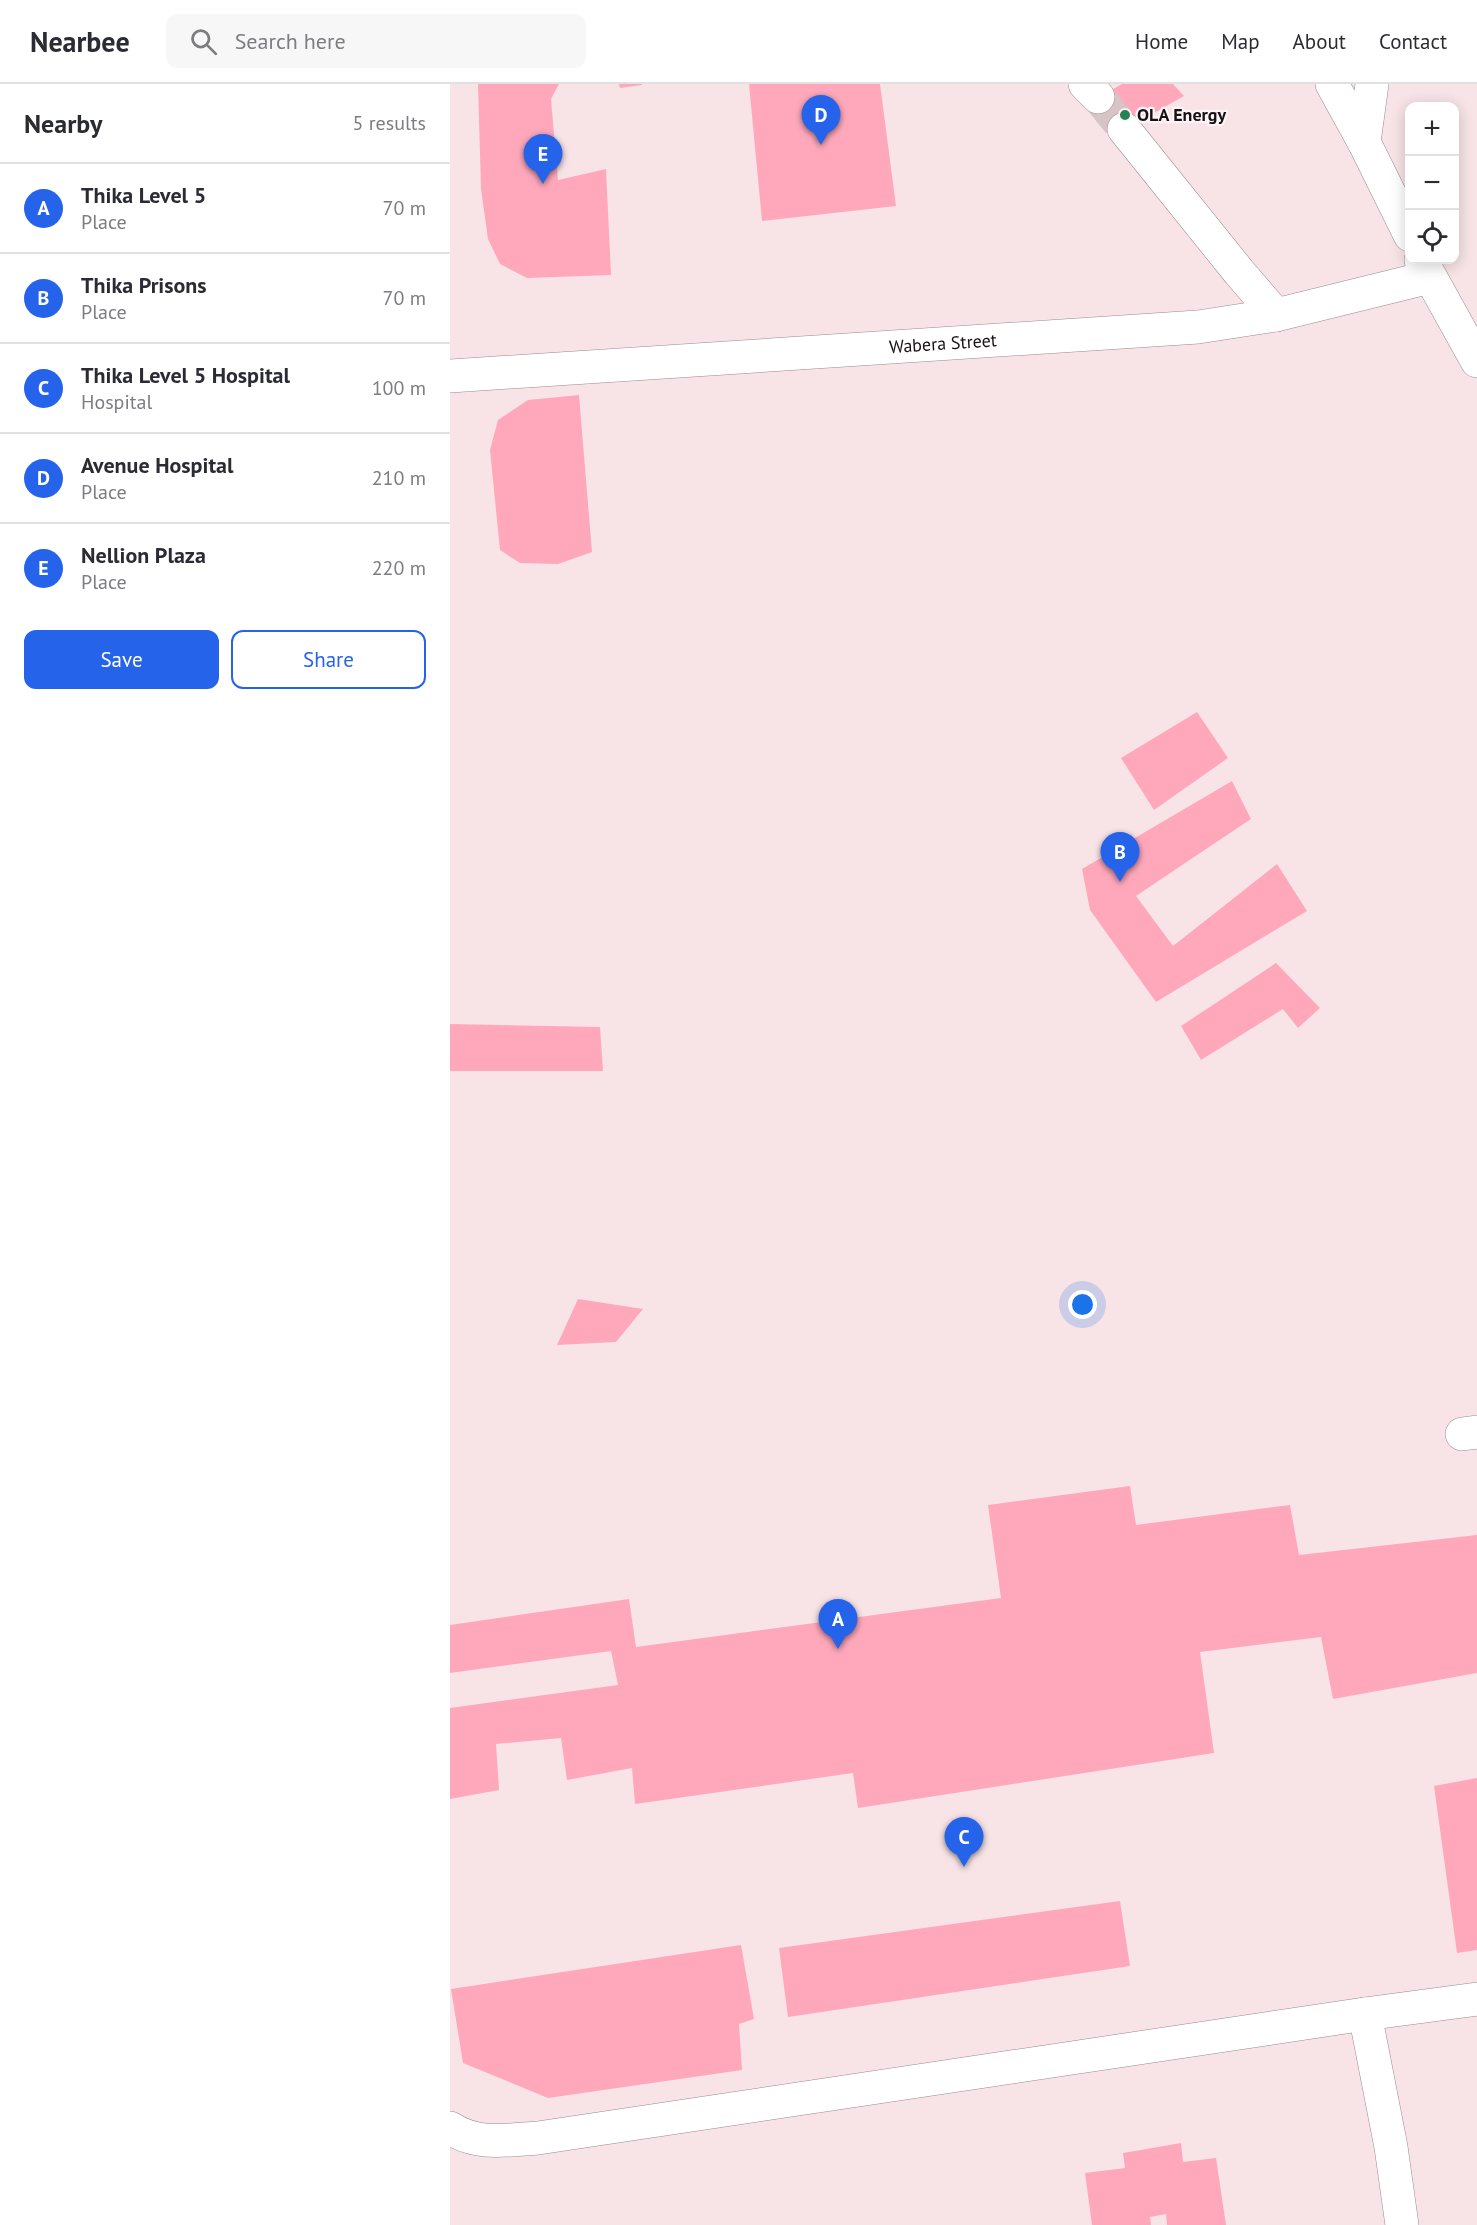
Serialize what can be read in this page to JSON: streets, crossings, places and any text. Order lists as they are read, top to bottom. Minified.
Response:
{"streets":{"street":["Wabera Street"]},"places":["OLA Energy"],"page":{"header":"Nearbee","search":"Search here","nav":["Home","Map","About","Contact"],"heading":["Nearby","5 results"],"pins":["D","E","B","A","C"],"map_buttons":["+","−"],"list":[{"mark":"A","name":"Thika Level 5","note":"Place","value":"70 m"},{"mark":"B","name":"Thika Prisons","note":"Place","value":"70 m"},{"mark":"C","name":"Thika Level 5 Hospital","note":"Hospital","value":"100 m"},{"mark":"D","name":"Avenue Hospital","note":"Place","value":"210 m"},{"mark":"E","name":"Nellion Plaza","note":"Place","value":"220 m"}],"buttons":["Save","Share"]}}
